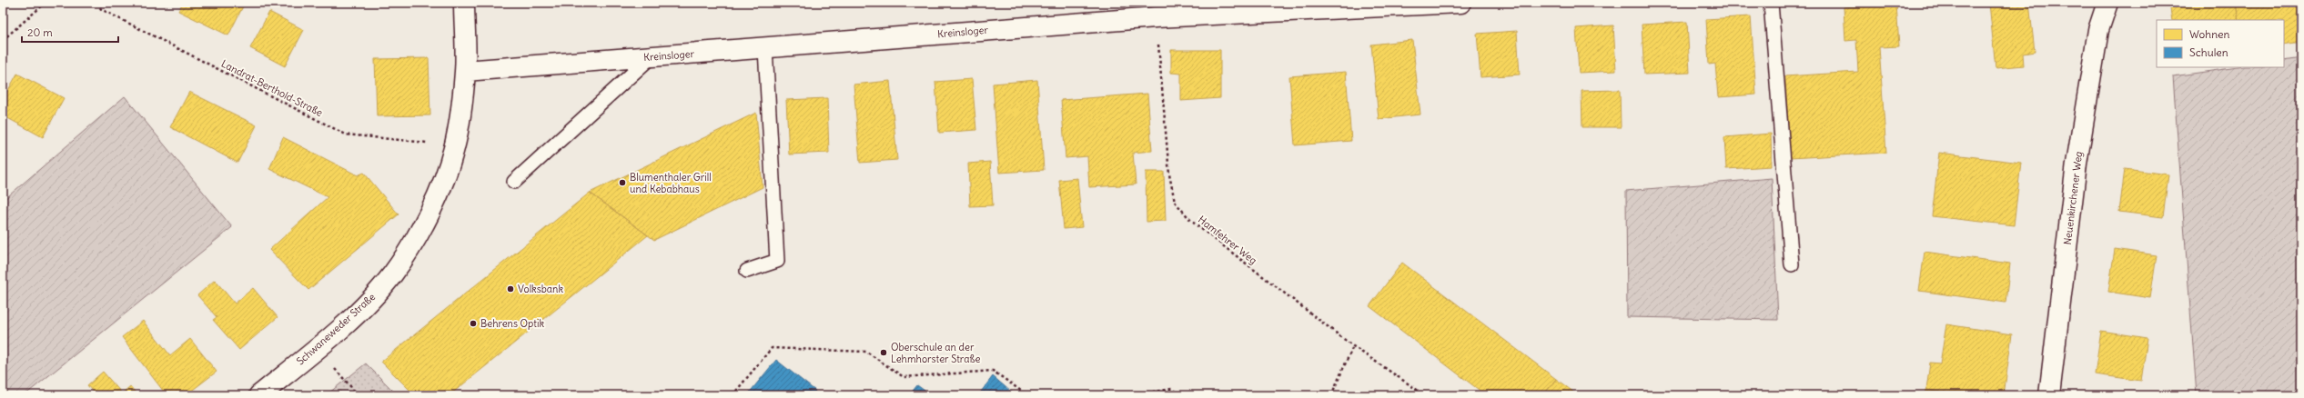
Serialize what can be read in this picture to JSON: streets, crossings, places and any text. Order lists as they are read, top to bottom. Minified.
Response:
{"streets":{"main road":["Kreinsloger","Neuenkirchener Weg","Schwaneweder Straße"],"path":["Landrat-Berthold-Straße","Hamfehrer Weg"]},"crossings":[["Kreinsloger","Hamfehrer Weg"],["Kreinsloger","Schwaneweder Straße"],["Landrat-Berthold-Straße","Schwaneweder Straße"]],"places":["Blumenthaler Grill und Kebabhaus","Volksbank","Behrens Optik","Oberschule an der Lehmhorster Straße"],"legend":["Wohnen","Schulen"],"scale_bar":"20 m"}
